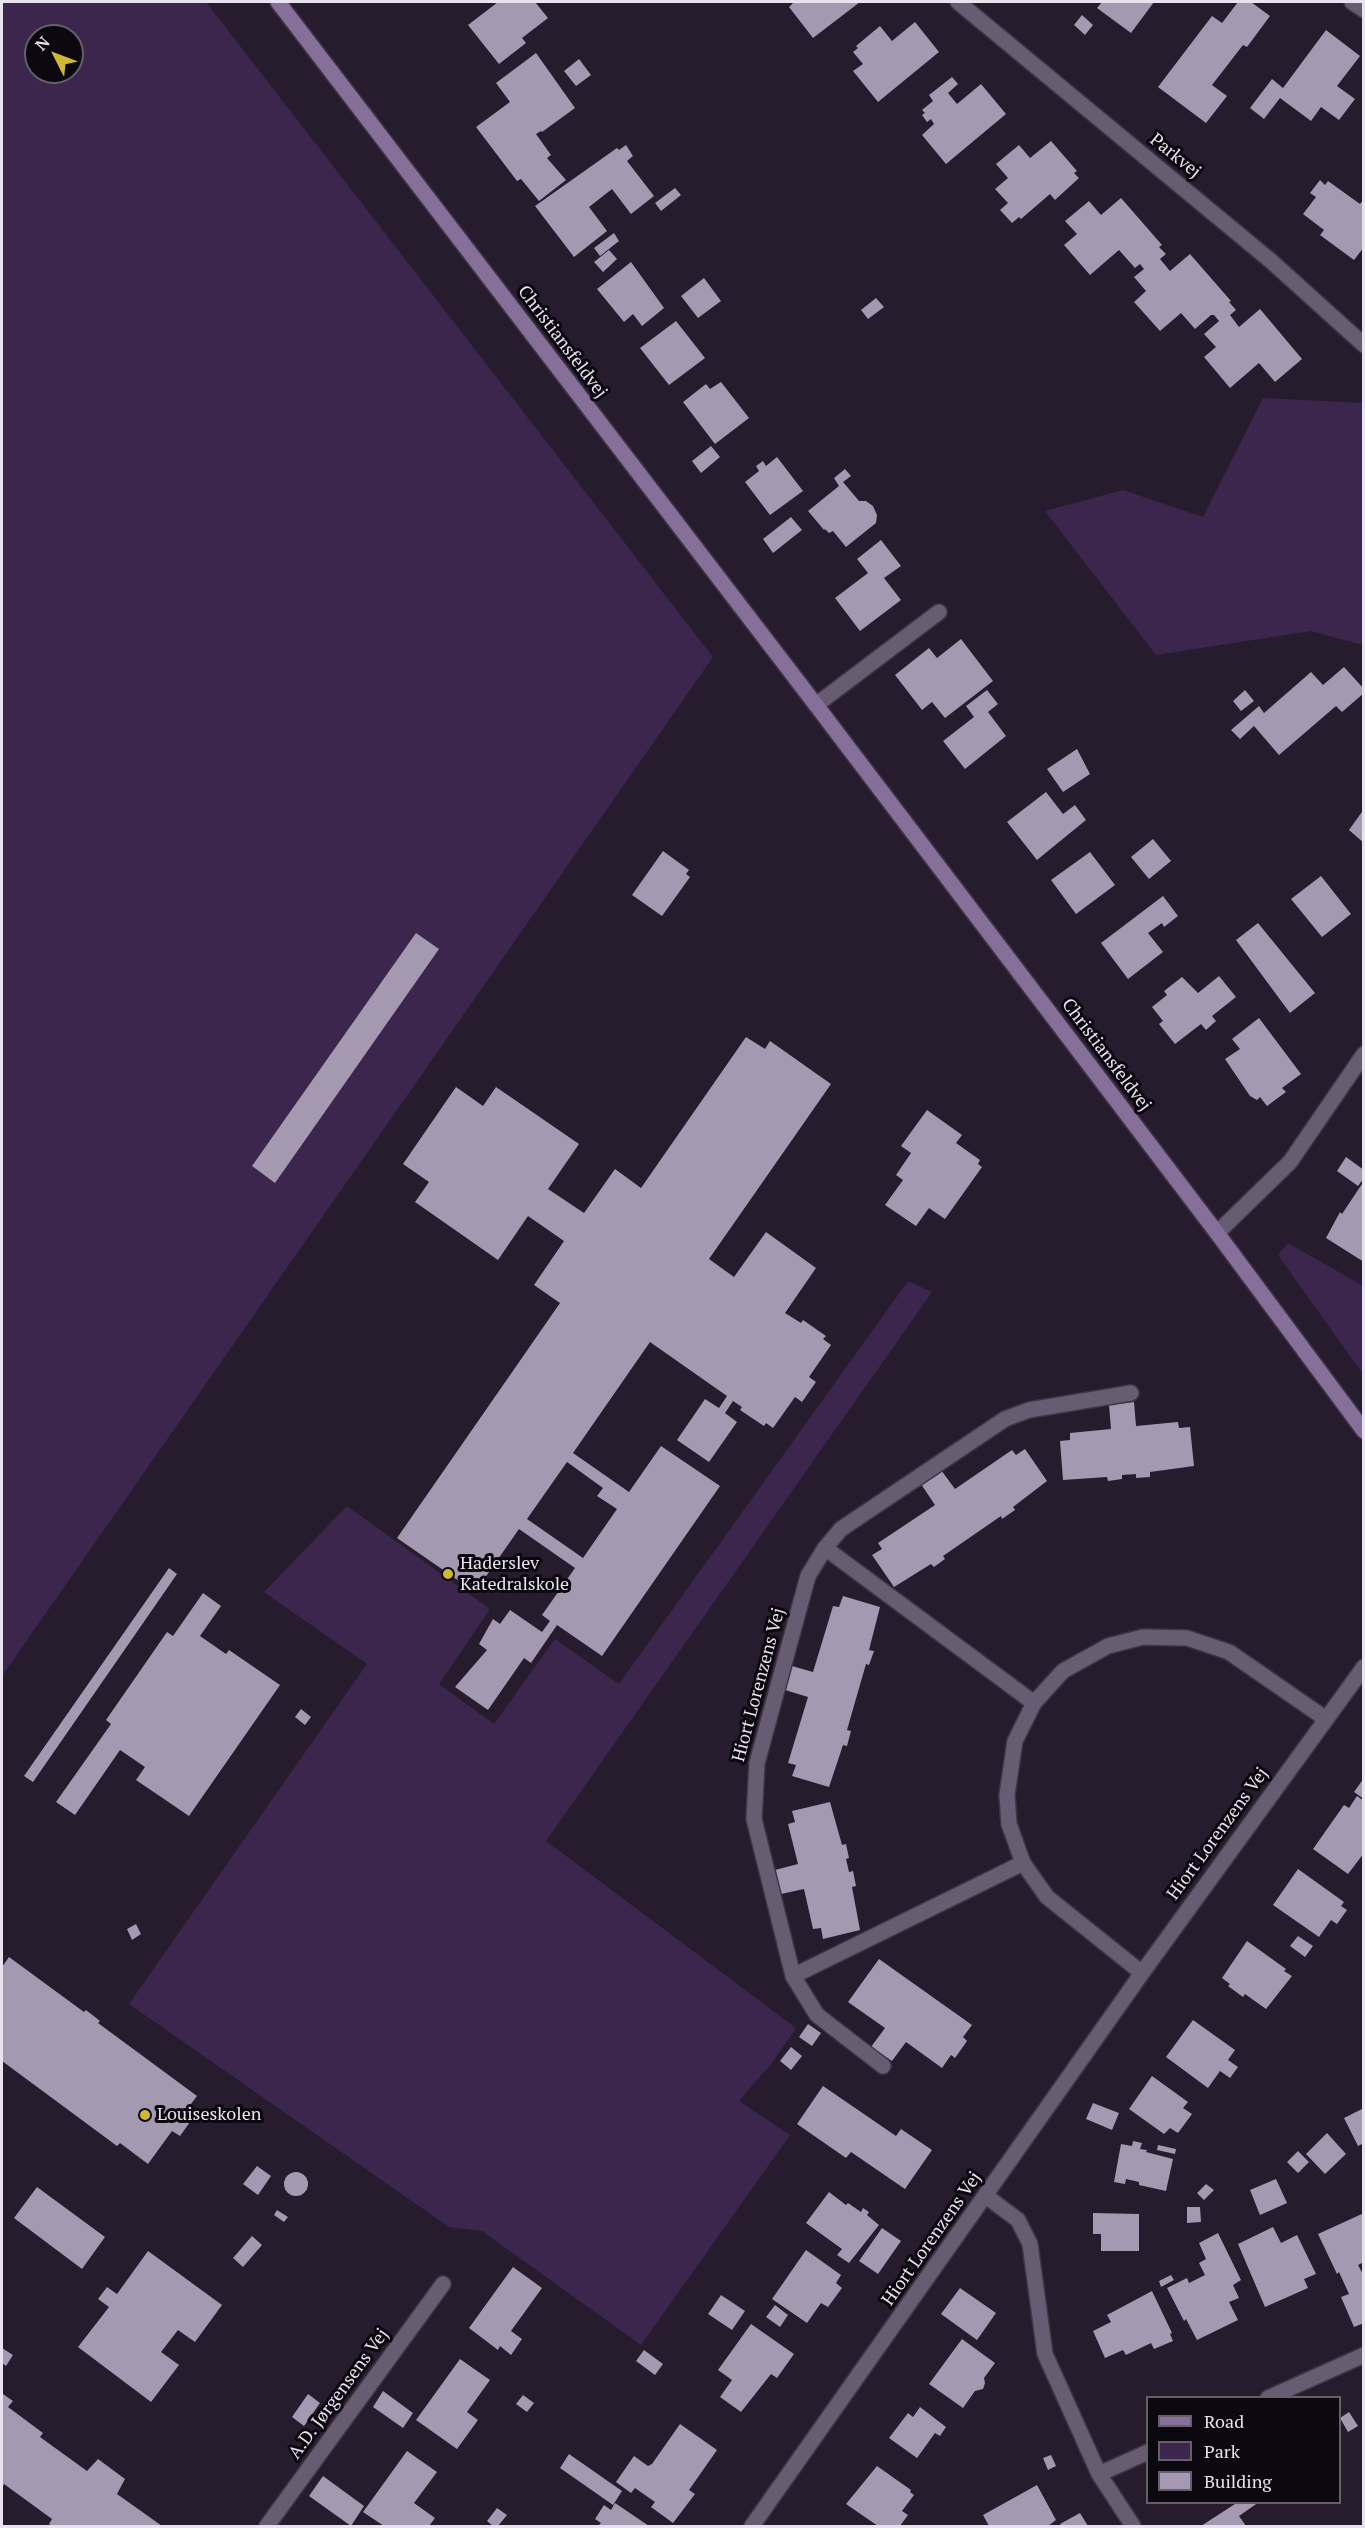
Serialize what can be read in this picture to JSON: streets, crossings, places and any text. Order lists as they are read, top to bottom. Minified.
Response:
{"streets":{"street":["Parkvej","Christiansfeldvej","Hiort Lorenzens Vej","A.D. Jørgensens Vej"]},"places":["Haderslev Katedralskole","Louiseskolen"],"legend":["Road","Park","Building"],"north":"top left"}
